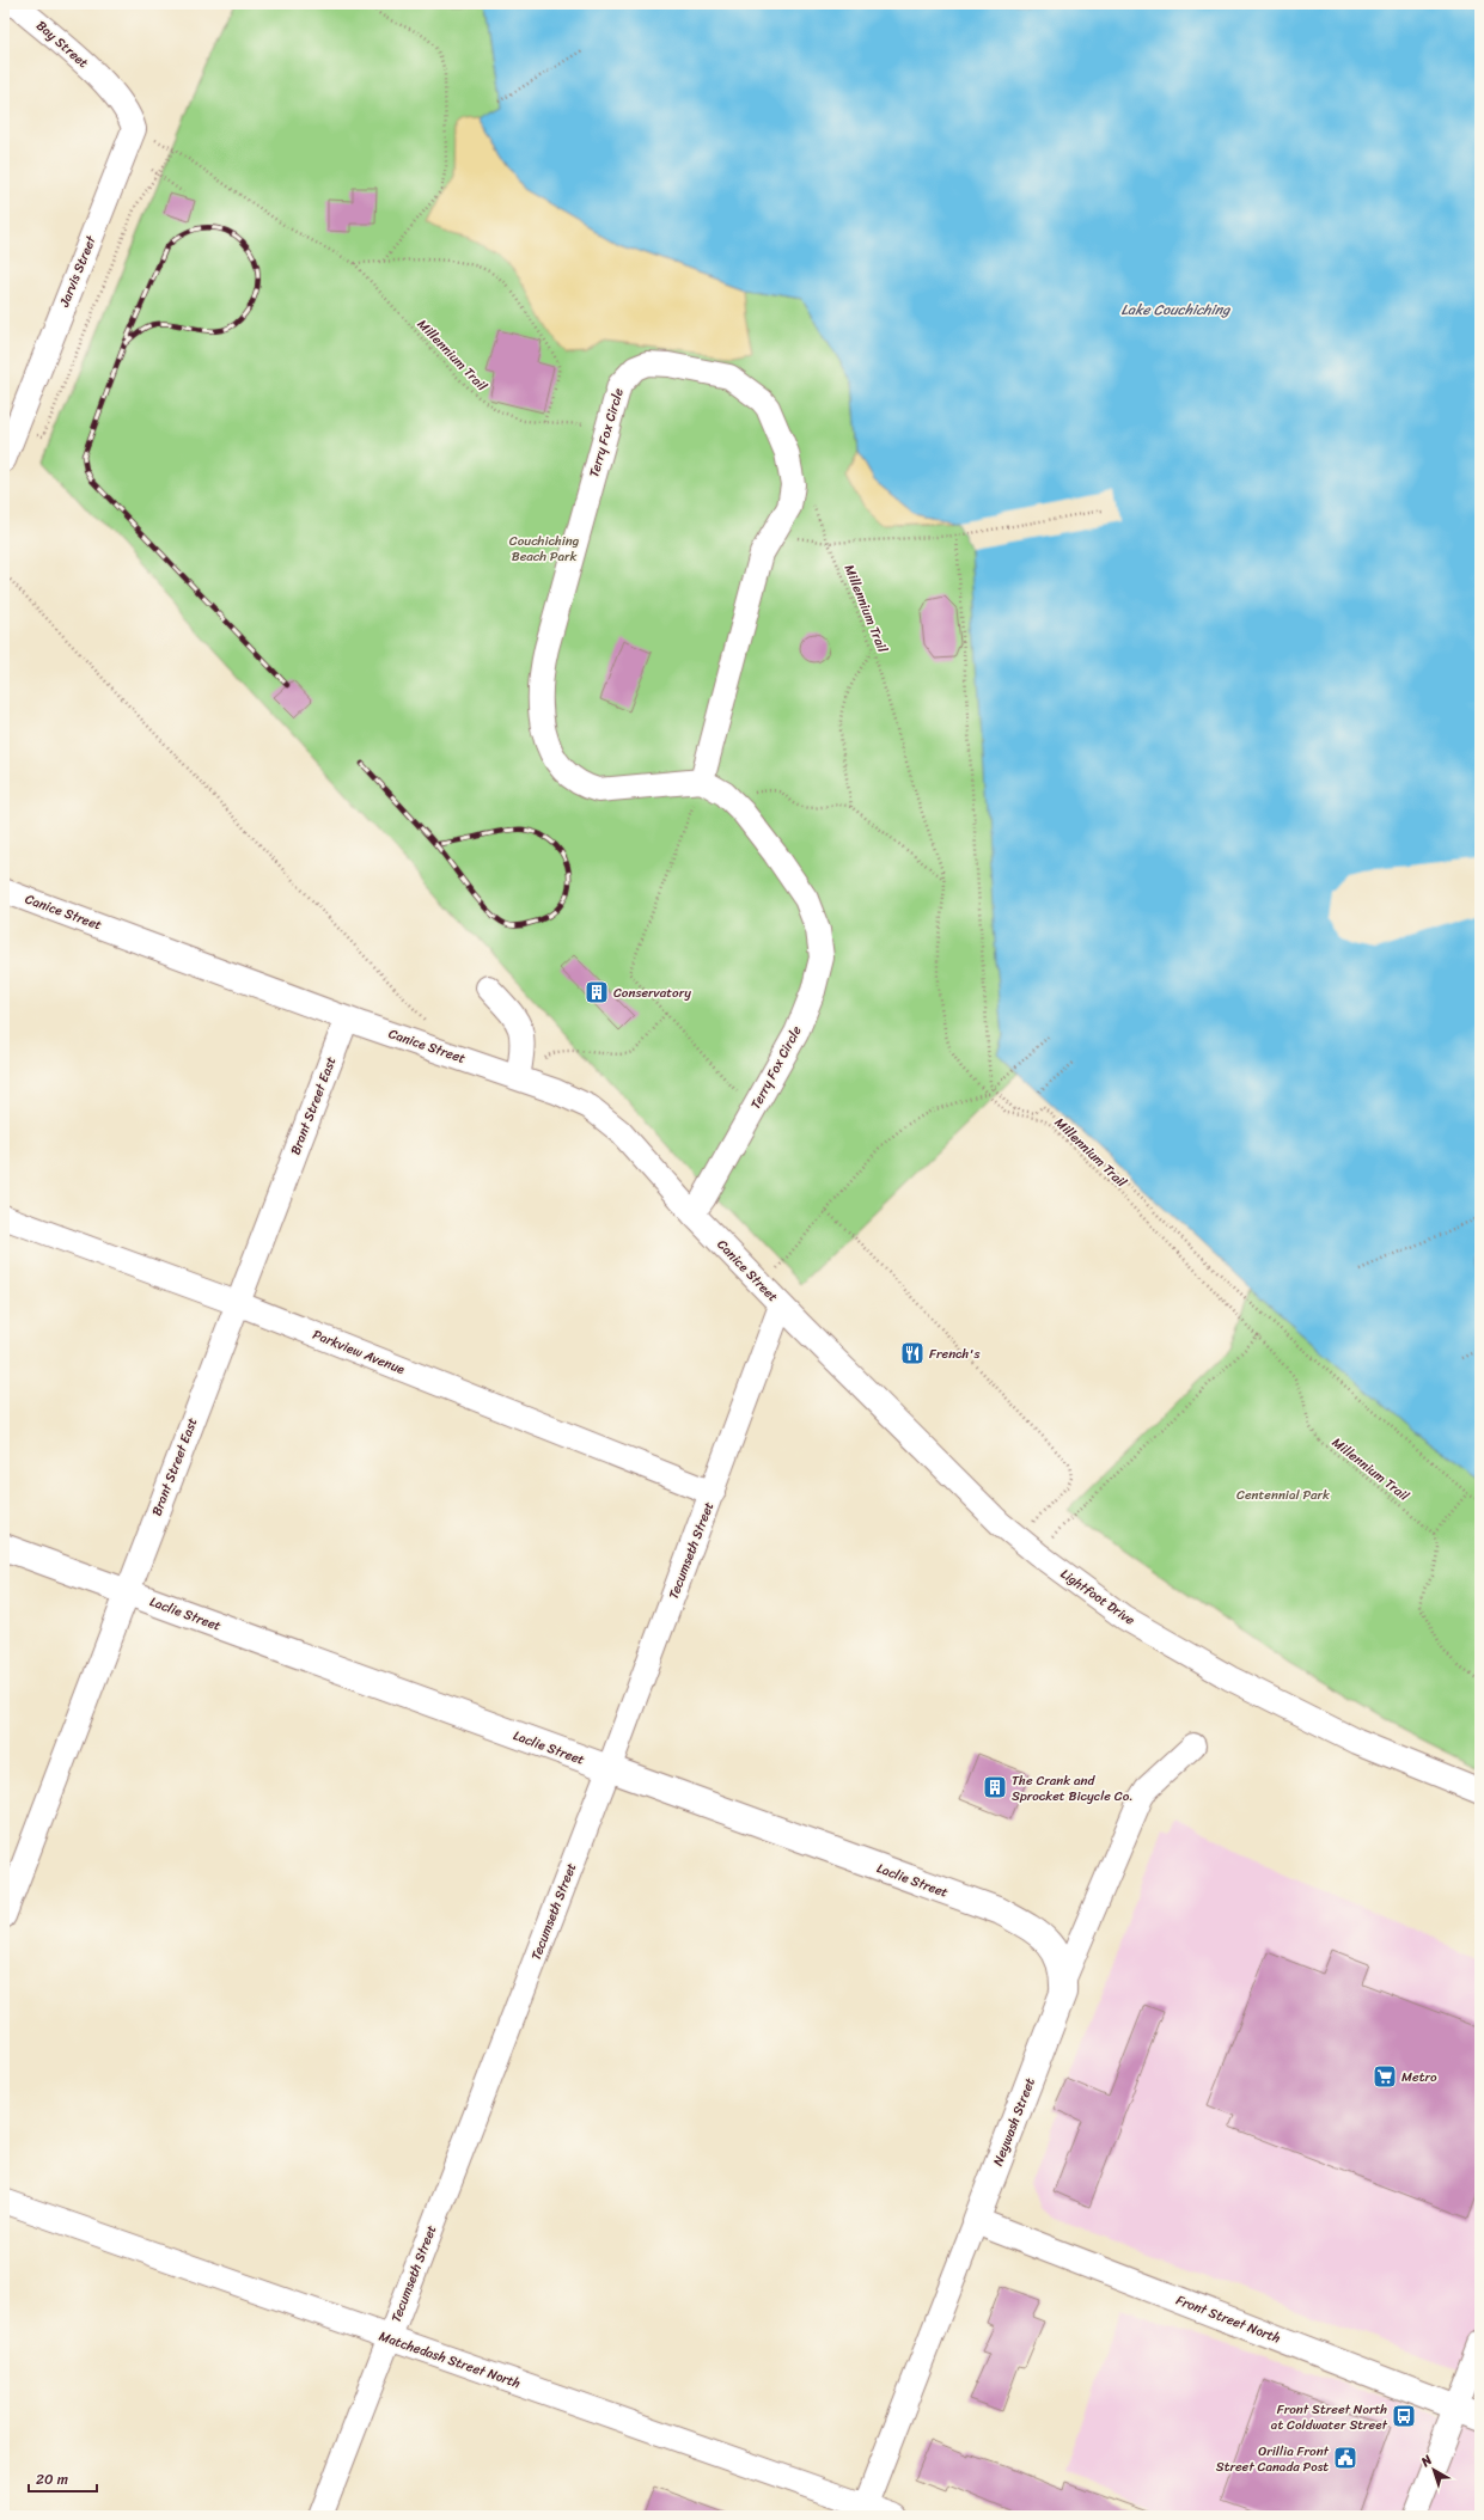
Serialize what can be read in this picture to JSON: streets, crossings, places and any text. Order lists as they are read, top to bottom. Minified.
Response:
{"streets":{"main road":["Laclie Street","Neywash Street","Front Street North"],"street":["Bay Street","Jarvis Street","Terry Fox Circle","Canice Street","Brant Street East","Parkview Avenue","Tecumseth Street","Lightfoot Drive","Matchedash Street North"],"path":["Millennium Trail"]},"crossings":[["Bay Street","Jarvis Street"],["Jarvis Street","Millennium Trail"],["Terry Fox Circle","Canice Street"],["Canice Street","Brant Street East"],["Canice Street","Tecumseth Street"],["Canice Street","Lightfoot Drive"],["Brant Street East","Parkview Avenue"],["Brant Street East","Laclie Street"],["Parkview Avenue","Tecumseth Street"],["Tecumseth Street","Lightfoot Drive"],["Tecumseth Street","Laclie Street"],["Tecumseth Street","Matchedash Street North"],["Laclie Street","Neywash Street"],["Neywash Street","Front Street North"],["Neywash Street","Matchedash Street North"]],"water":["Lake Couchiching"],"parks":["Couchiching Beach Park","Centennial Park"],"places":{"building":["Conservatory","The Crank and Sprocket Bicycle Co."],"restaurant":["French's"],"supermarket":["Metro"],"bus stop":["Front Street North at Coldwater Street"],"public building":["Orillia Front Street Canada Post"]},"scale_bar":"20 m","north":"top left"}
